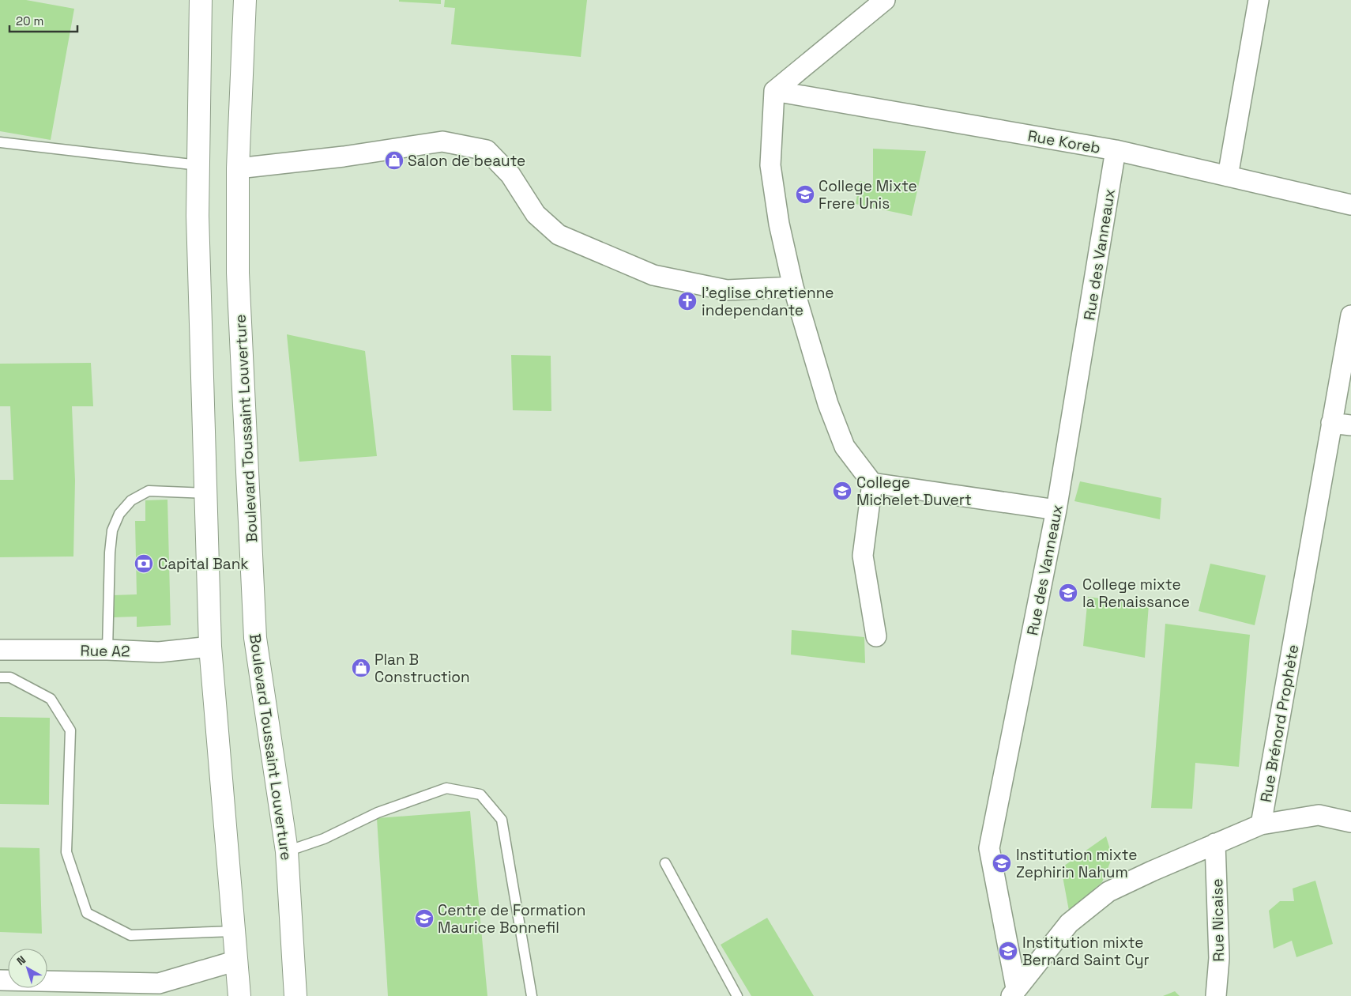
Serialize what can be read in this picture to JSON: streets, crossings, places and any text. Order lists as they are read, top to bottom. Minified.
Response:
{"streets":{"main road":["Boulevard Toussaint Louverture"],"street":["Rue Koreb","Rue des Vanneaux","Rue A2","Rue Brénord Prophète","Rue Nicaise"]},"crossings":[["Rue Koreb","Rue des Vanneaux"]],"places":{"shop":["Salon de beaute","Plan B Construction"],"school or university":["College Mixte Frere Unis","College Michelet Duvert","College mixte la Renaissance","Institution mixte Zephirin Nahum","Centre de Formation Maurice Bonnefil","Institution mixte Bernard Saint Cyr"],"church":["l'eglise chretienne independante"],"bank":["Capital Bank"]},"scale_bar":"20 m","north":"top left"}
